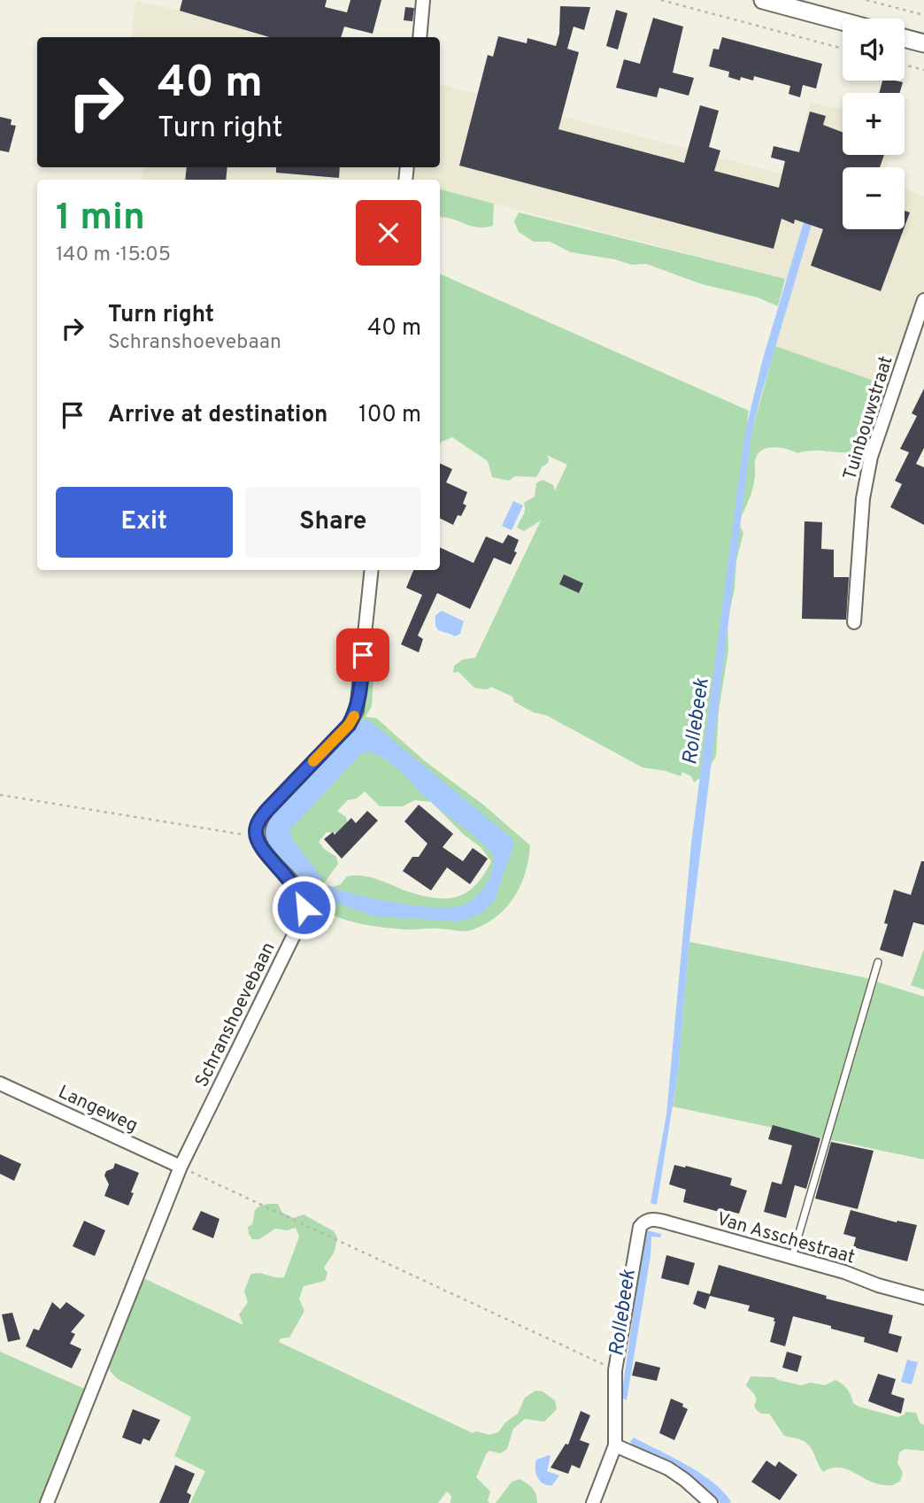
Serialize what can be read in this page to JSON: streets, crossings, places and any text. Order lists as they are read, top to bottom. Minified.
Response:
{"streets":{"street":["Tuinbouwstraat","Schranshoevebaan","Langeweg","Van Asschestraat"]},"crossings":[["Schranshoevebaan","Langeweg"]],"water":["Rollebeek"],"page":{"map_buttons":["+","−"],"turn":["40 m","Turn right"],"heading":["1 min","140 m · 15:05"],"list":[{"name":"Turn right","note":"Schranshoevebaan","value":"40 m"},{"name":"Arrive at destination","value":"100 m"}],"buttons":["Exit","Share"]}}
